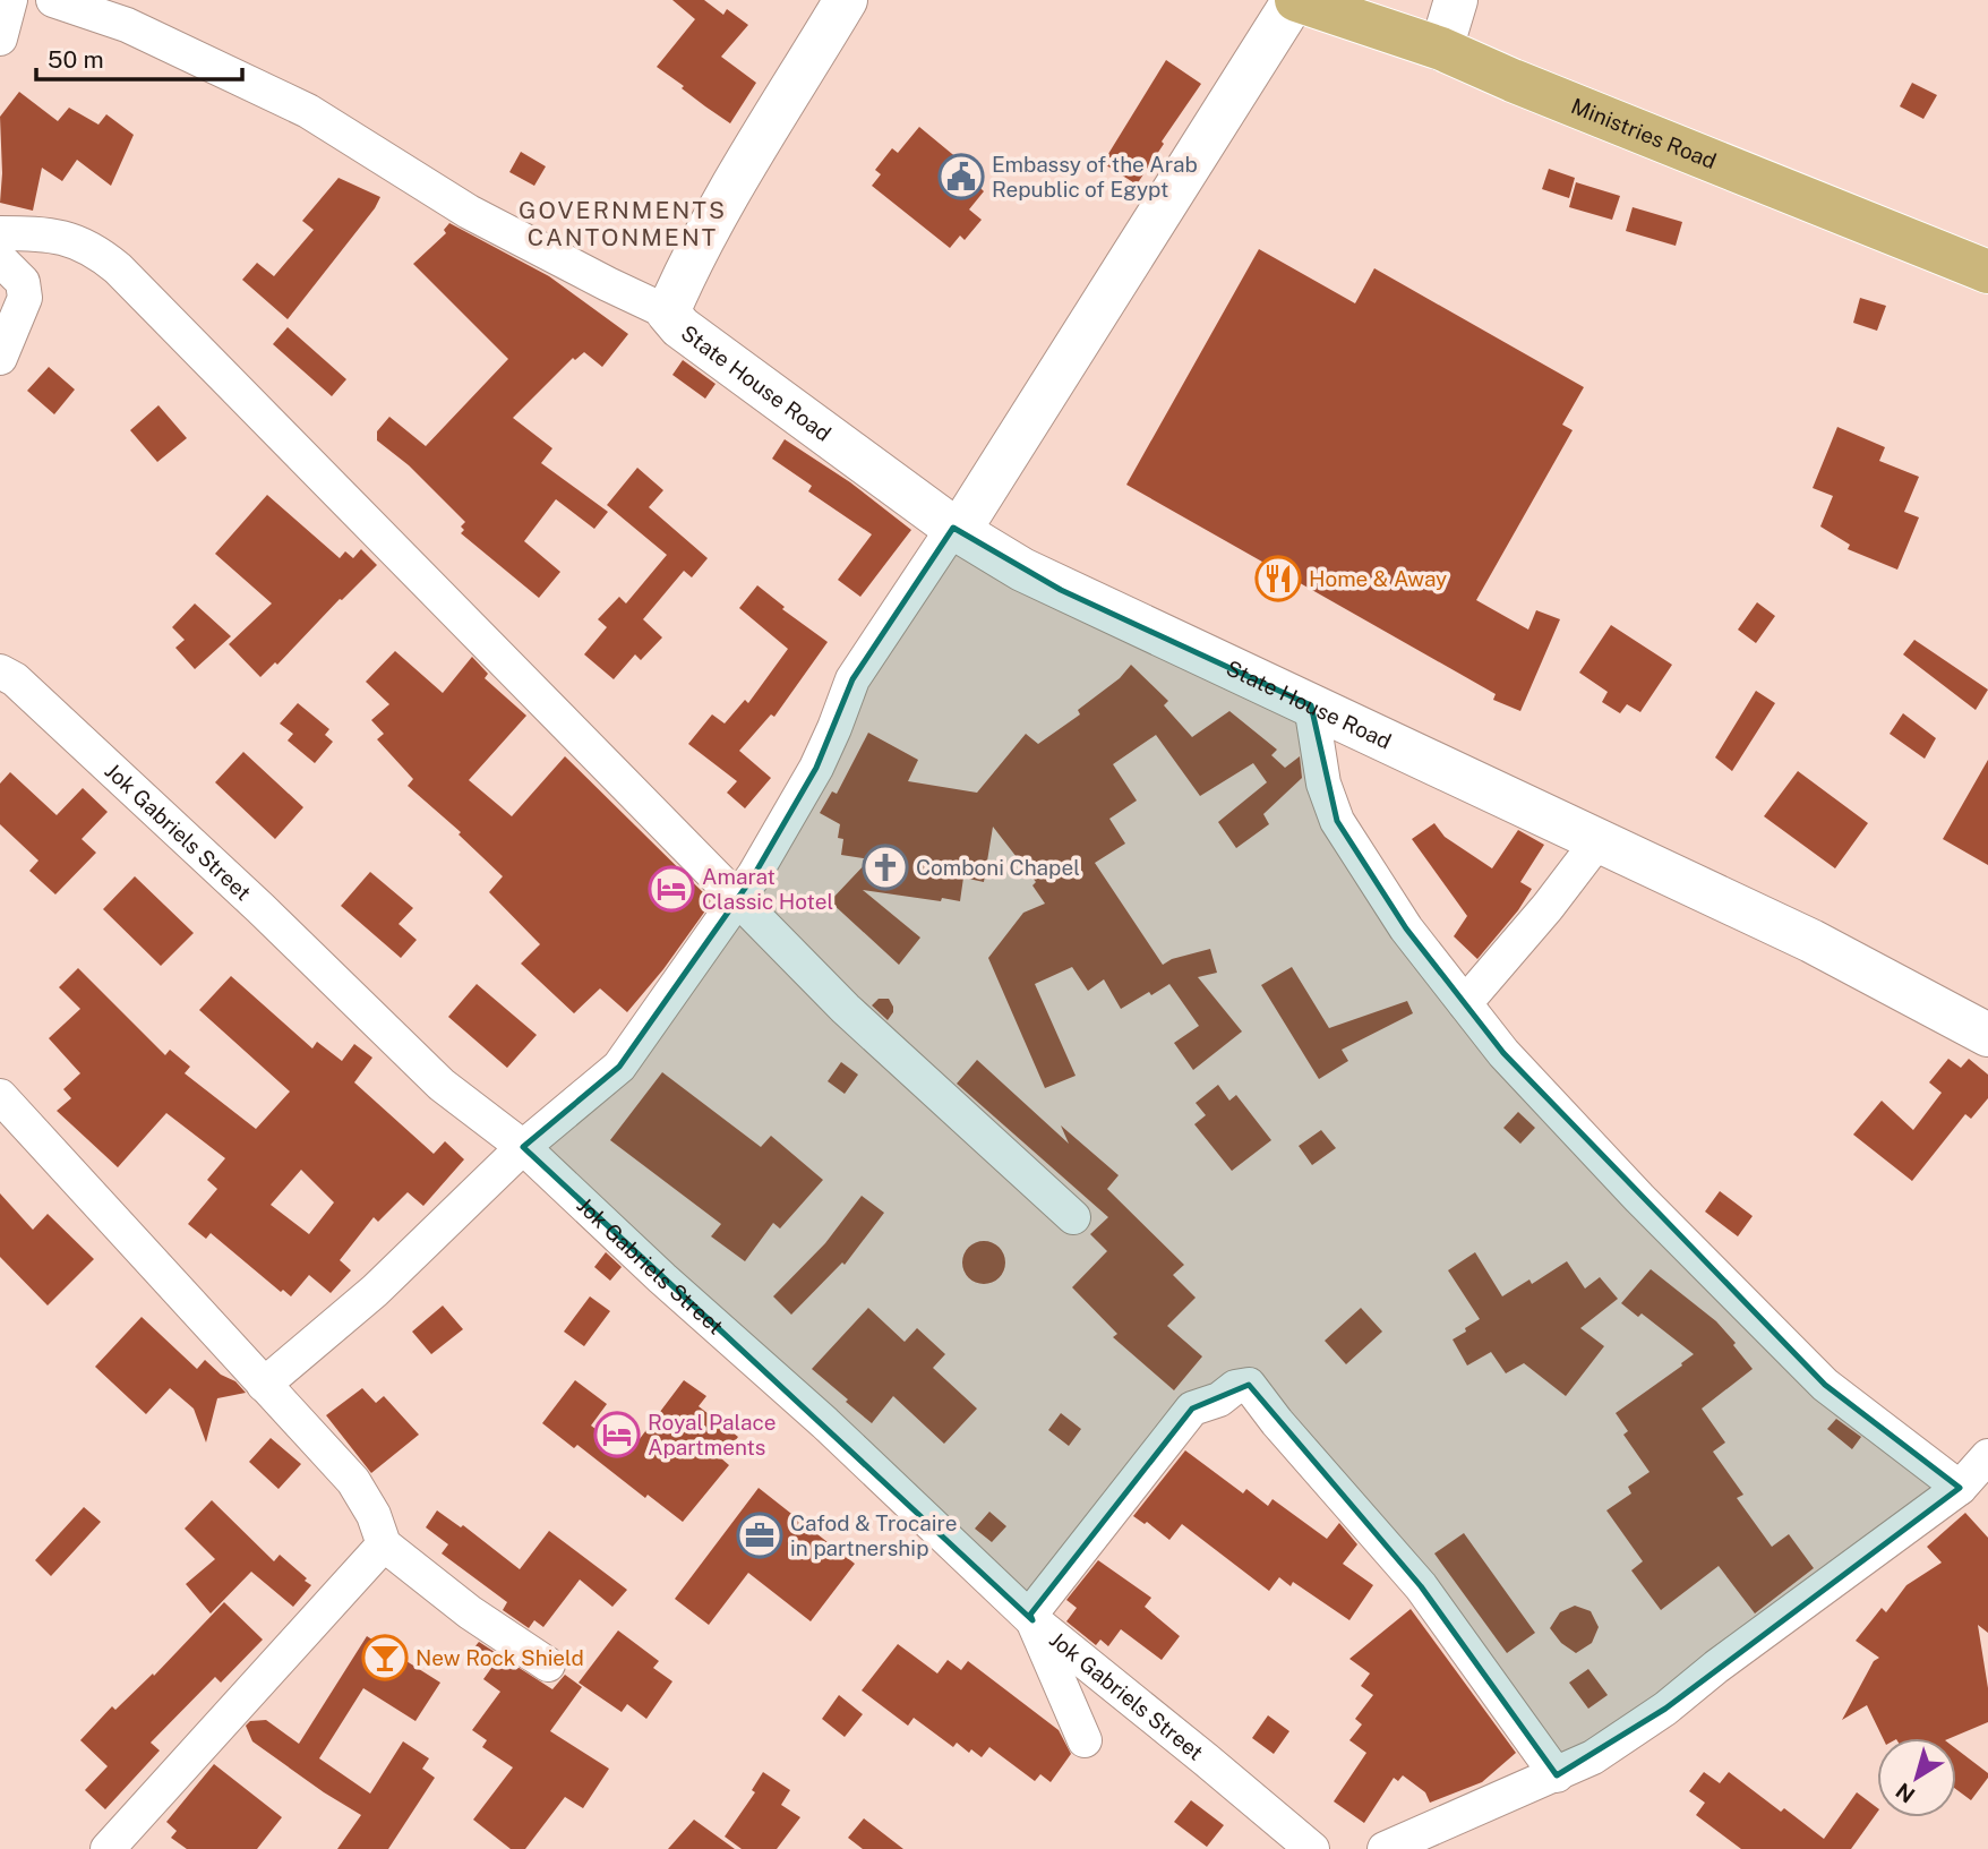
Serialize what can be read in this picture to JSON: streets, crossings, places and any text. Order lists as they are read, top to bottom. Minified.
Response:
{"streets":{"main road":["Ministries Road","State House Road"],"street":["Jok Gabriels Street"]},"districts":["GOVERNMENTS CANTONMENT"],"places":{"public building":["Embassy of the Arab Republic of Egypt"],"restaurant":["Home & Away"],"church":["Comboni Chapel"],"hotel":["Amarat Classic Hotel","Royal Palace Apartments"],"office":["Cafod & Trocaire in partnership"],"bar":["New Rock Shield"]},"scale_bar":"50 m","north":"bottom left"}
